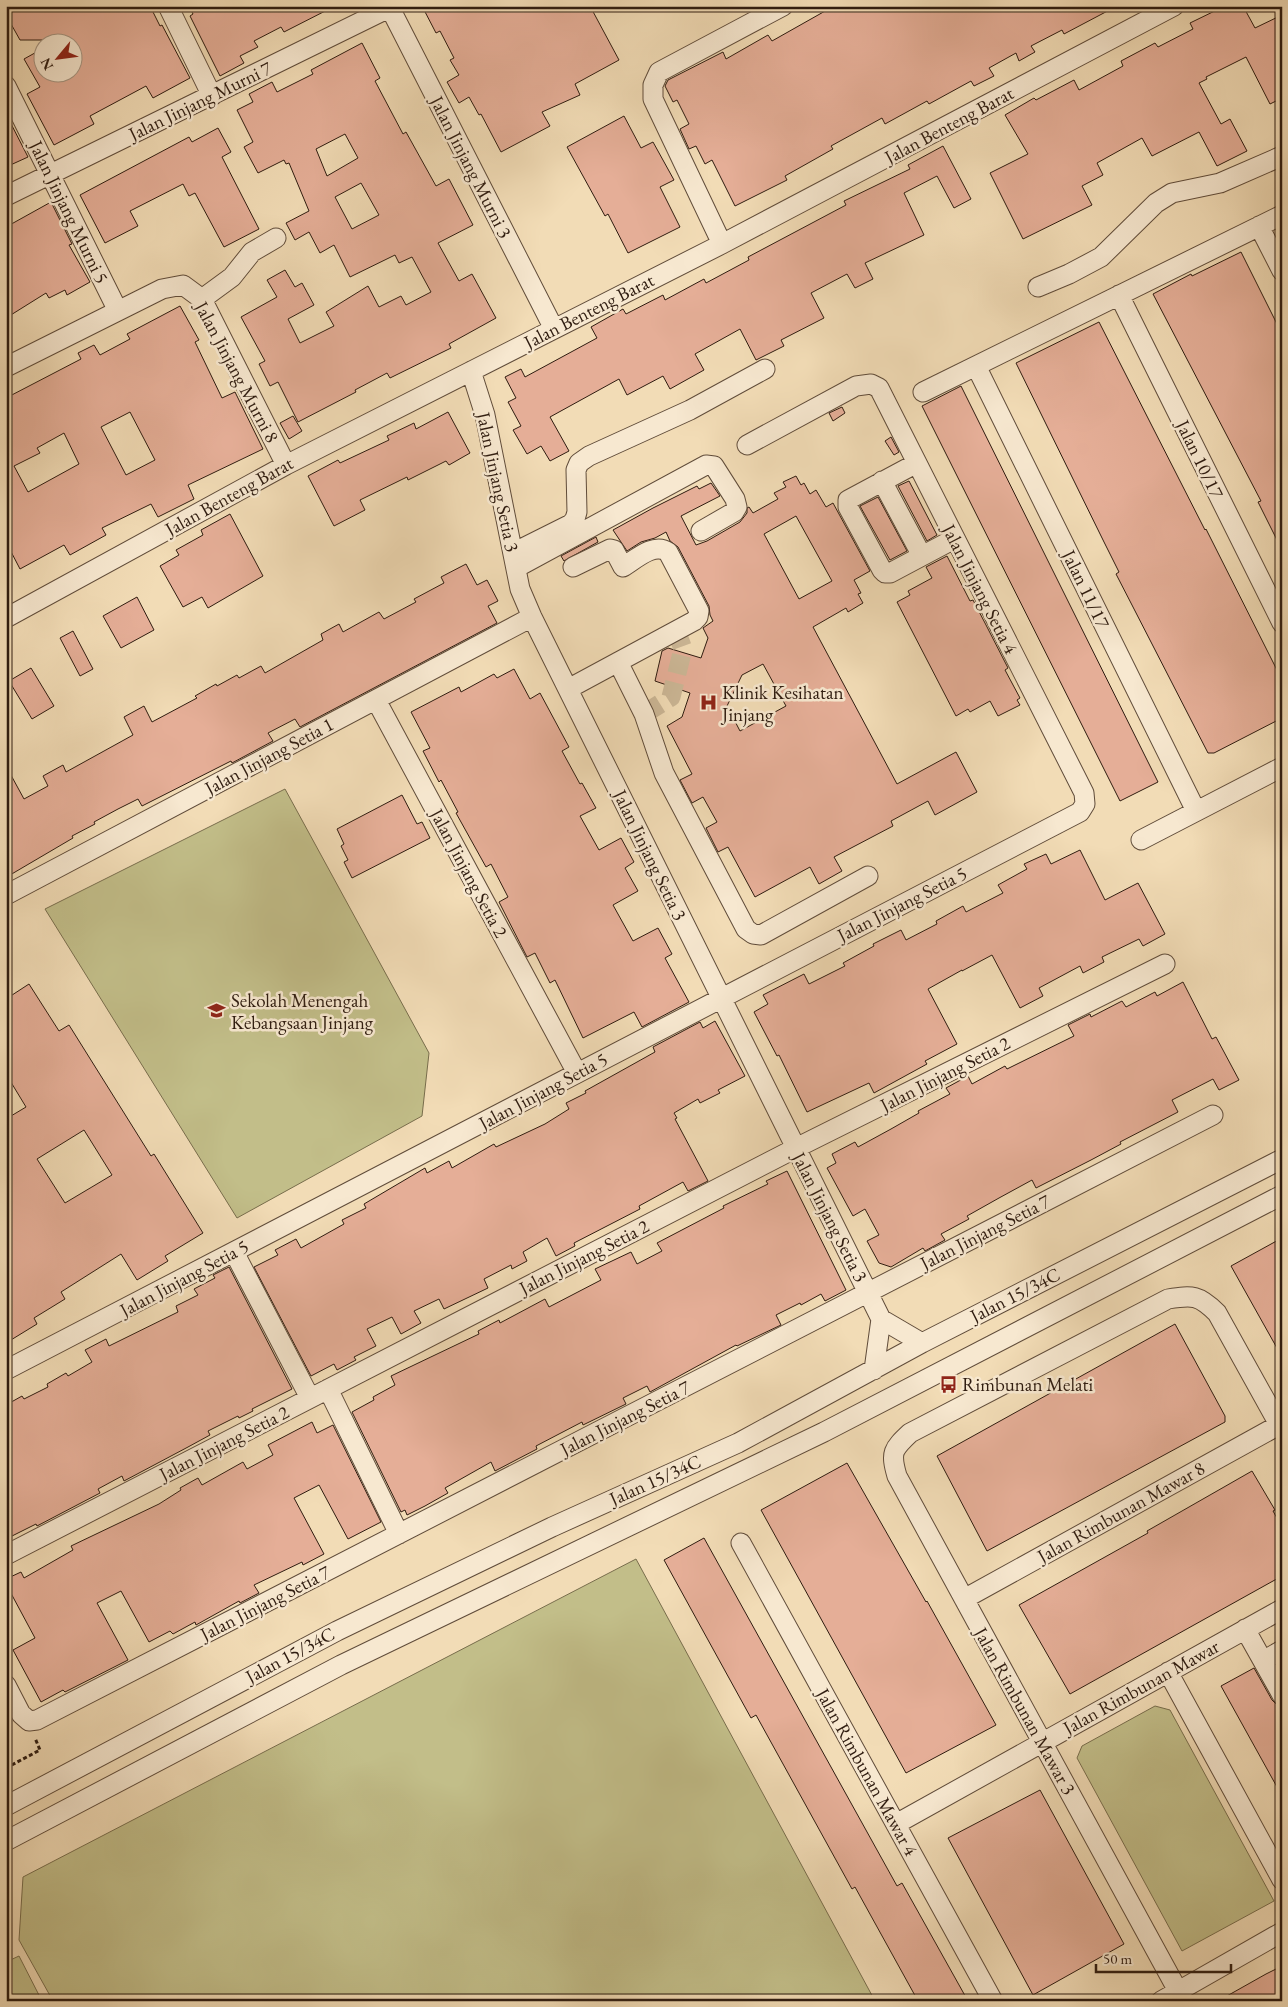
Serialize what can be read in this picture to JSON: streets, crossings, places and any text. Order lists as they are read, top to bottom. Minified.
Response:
{"streets":{"street":["Jalan Jinjang Murni 7","Jalan Benteng Barat","Jalan Jinjang Murni 3","Jalan Jinjang Murni 5","Jalan Jinjang Murni 8","Jalan 10/17","Jalan Jinjang Setia 3","Jalan Jinjang Setia 4","Jalan 11/17","Jalan Jinjang Setia 1","Jalan Jinjang Setia 2","Jalan Jinjang Setia 5","Jalan Jinjang Setia 7","Jalan 15/34C","Jalan Rimbunan Mawar 8","Jalan Rimbunan Mawar","Jalan Rimbunan Mawar 3","Jalan Rimbunan Mawar 4"]},"crossings":[["Jalan Jinjang Murni 7","Jalan Jinjang Murni 3"],["Jalan Jinjang Murni 7","Jalan Jinjang Murni 5"],["Jalan Benteng Barat","Jalan Jinjang Murni 3"],["Jalan Benteng Barat","Jalan Jinjang Murni 8"],["Jalan Benteng Barat","Jalan Jinjang Setia 3"],["Jalan Jinjang Murni 5","Jalan Jinjang Murni 8"],["Jalan Jinjang Setia 3","Jalan Jinjang Setia 1"],["Jalan Jinjang Setia 3","Jalan Jinjang Setia 2"],["Jalan Jinjang Setia 3","Jalan Jinjang Setia 5"],["Jalan Jinjang Setia 3","Jalan Jinjang Setia 7"],["Jalan Jinjang Setia 4","Jalan Jinjang Setia 5"],["Jalan Jinjang Setia 1","Jalan Jinjang Setia 2"],["Jalan Jinjang Setia 2","Jalan Jinjang Setia 5"],["Jalan Rimbunan Mawar 8","Jalan Rimbunan Mawar 3"],["Jalan Rimbunan Mawar","Jalan Rimbunan Mawar 3"],["Jalan Rimbunan Mawar","Jalan Rimbunan Mawar 4"]],"places":{"hospital":["Klinik Kesihatan Jinjang"],"school or university":["Sekolah Menengah Kebangsaan Jinjang"],"bus stop":["Rimbunan Melati"]},"scale_bar":"50 m","north":"bottom left"}
